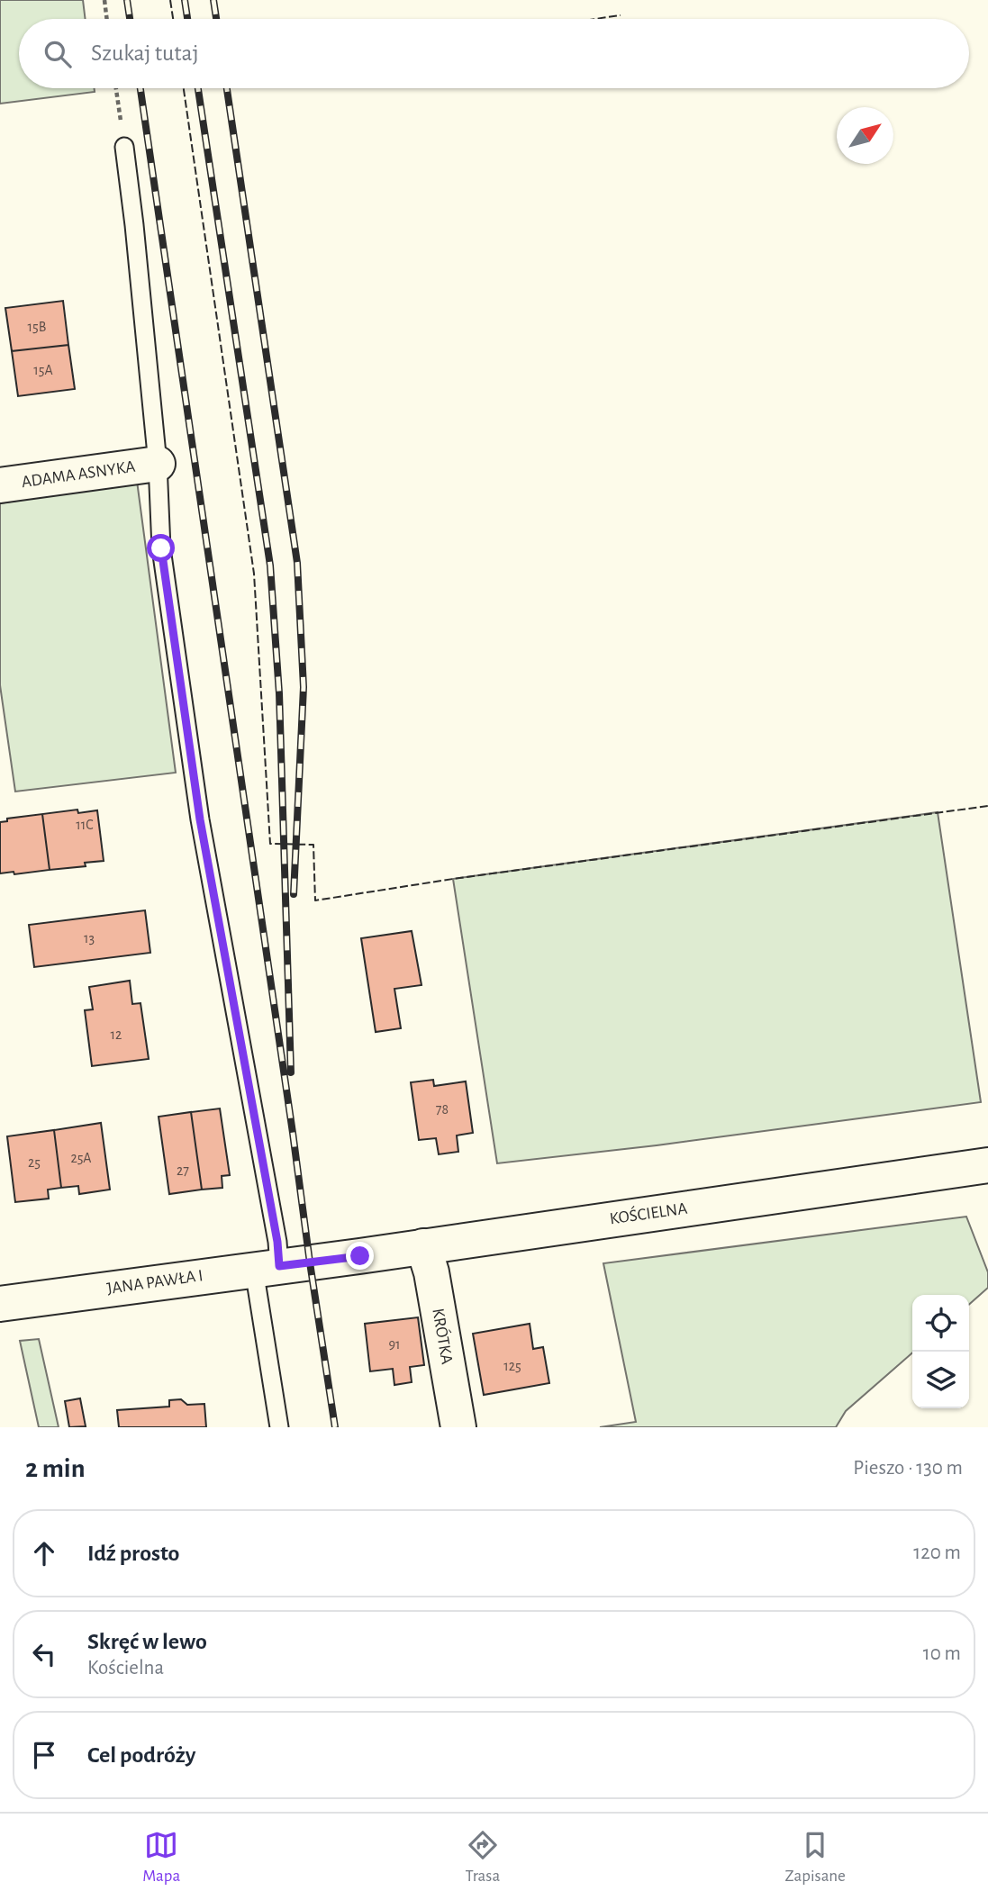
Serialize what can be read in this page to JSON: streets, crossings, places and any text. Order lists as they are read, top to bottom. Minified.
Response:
{"streets":{"street":["ADAMA ASNYKA","KOŚCIELNA","JANA PAWŁA I","KRÓTKA"]},"crossings":[["KOŚCIELNA","JANA PAWŁA I"],["KOŚCIELNA","KRÓTKA"]],"house_numbers":["15B","15A","11C","13","12","78","25A","25","27","91","125"],"north":"top right","page":{"search":"Szukaj tutaj","heading":["2 min","Pieszo · 130 m"],"list":[["Idź prosto","120 m"],["Skręć w lewo","Kościelna","10 m"],"Cel podróży"],"nav":["Mapa","Trasa","Zapisane"]}}
